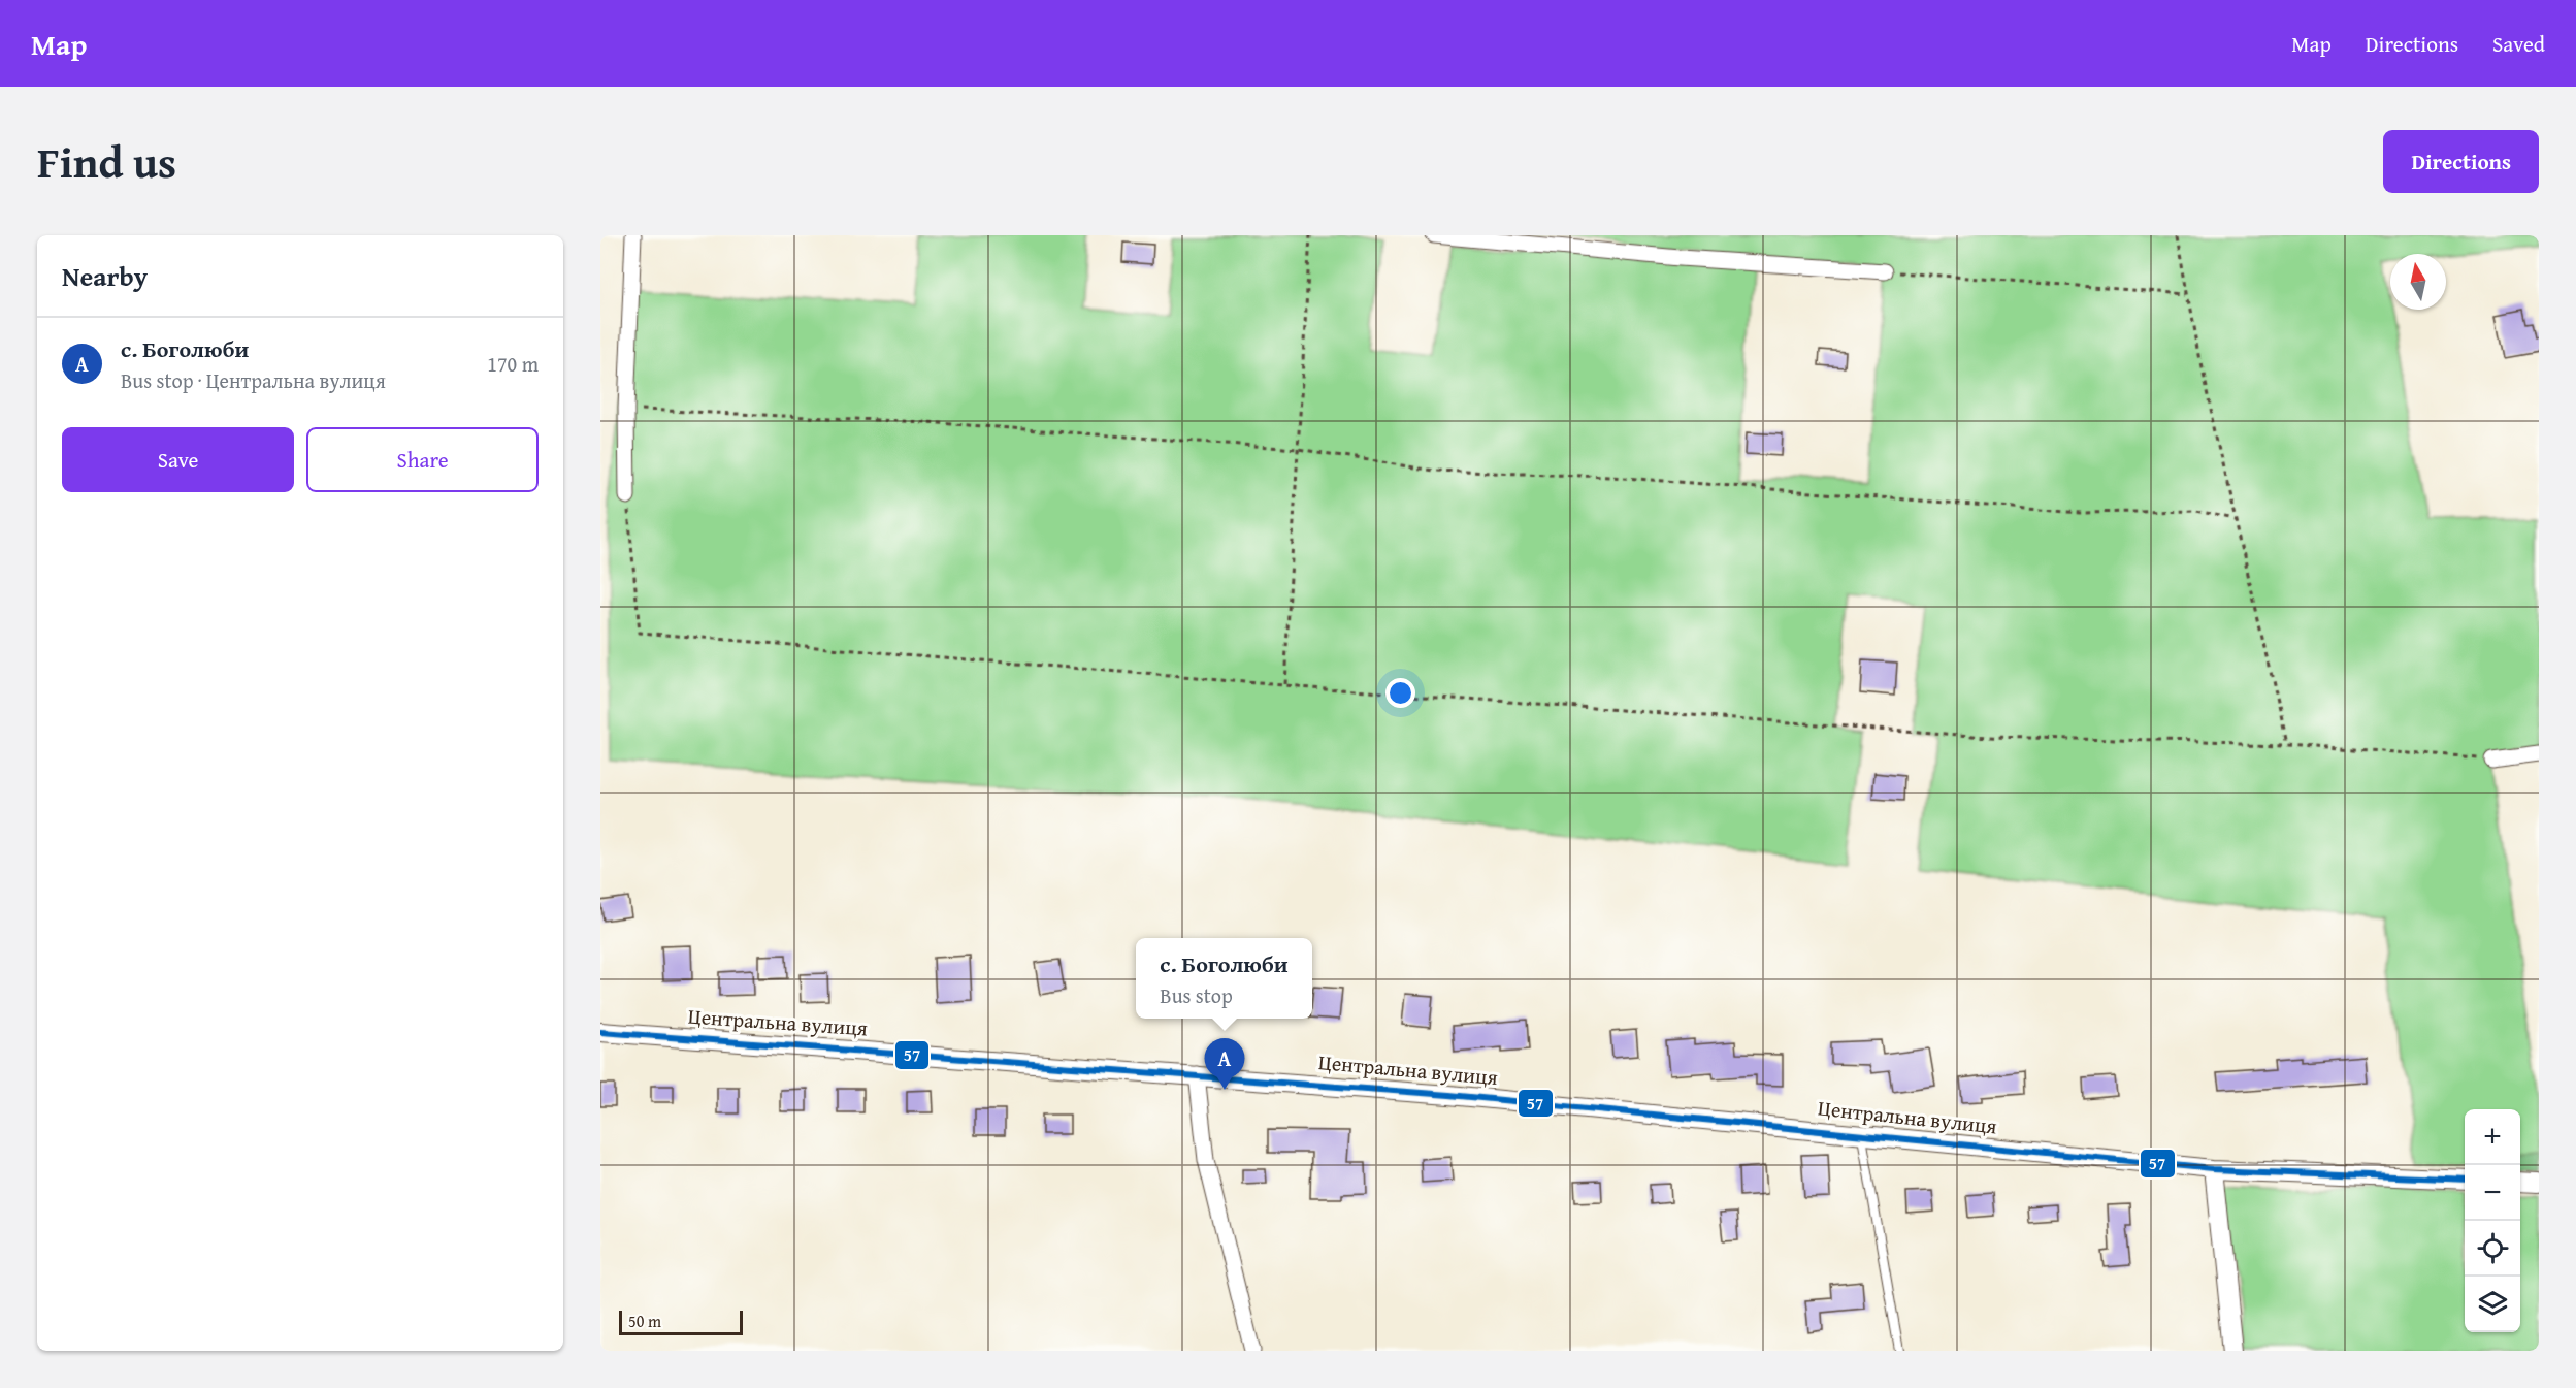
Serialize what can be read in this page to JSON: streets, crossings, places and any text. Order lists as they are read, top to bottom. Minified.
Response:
{"streets":{"street":["Центральна вулиця"]},"lines":["transit line 57"],"scale_bar":"50 m","north":"top","page":{"header":"Map","nav":["Map","Directions","Saved"],"title":"Find us","buttons":["Directions",["Save","Share"]],"heading":"Nearby","list":[{"mark":"A","name":"с. Боголюби","note":"Bus stop · Центральна вулиця","value":"170 m"}],"popup":["с. Боголюби","Bus stop"],"pins":"A","map_buttons":["+","−"],"scale":"50 m"}}
